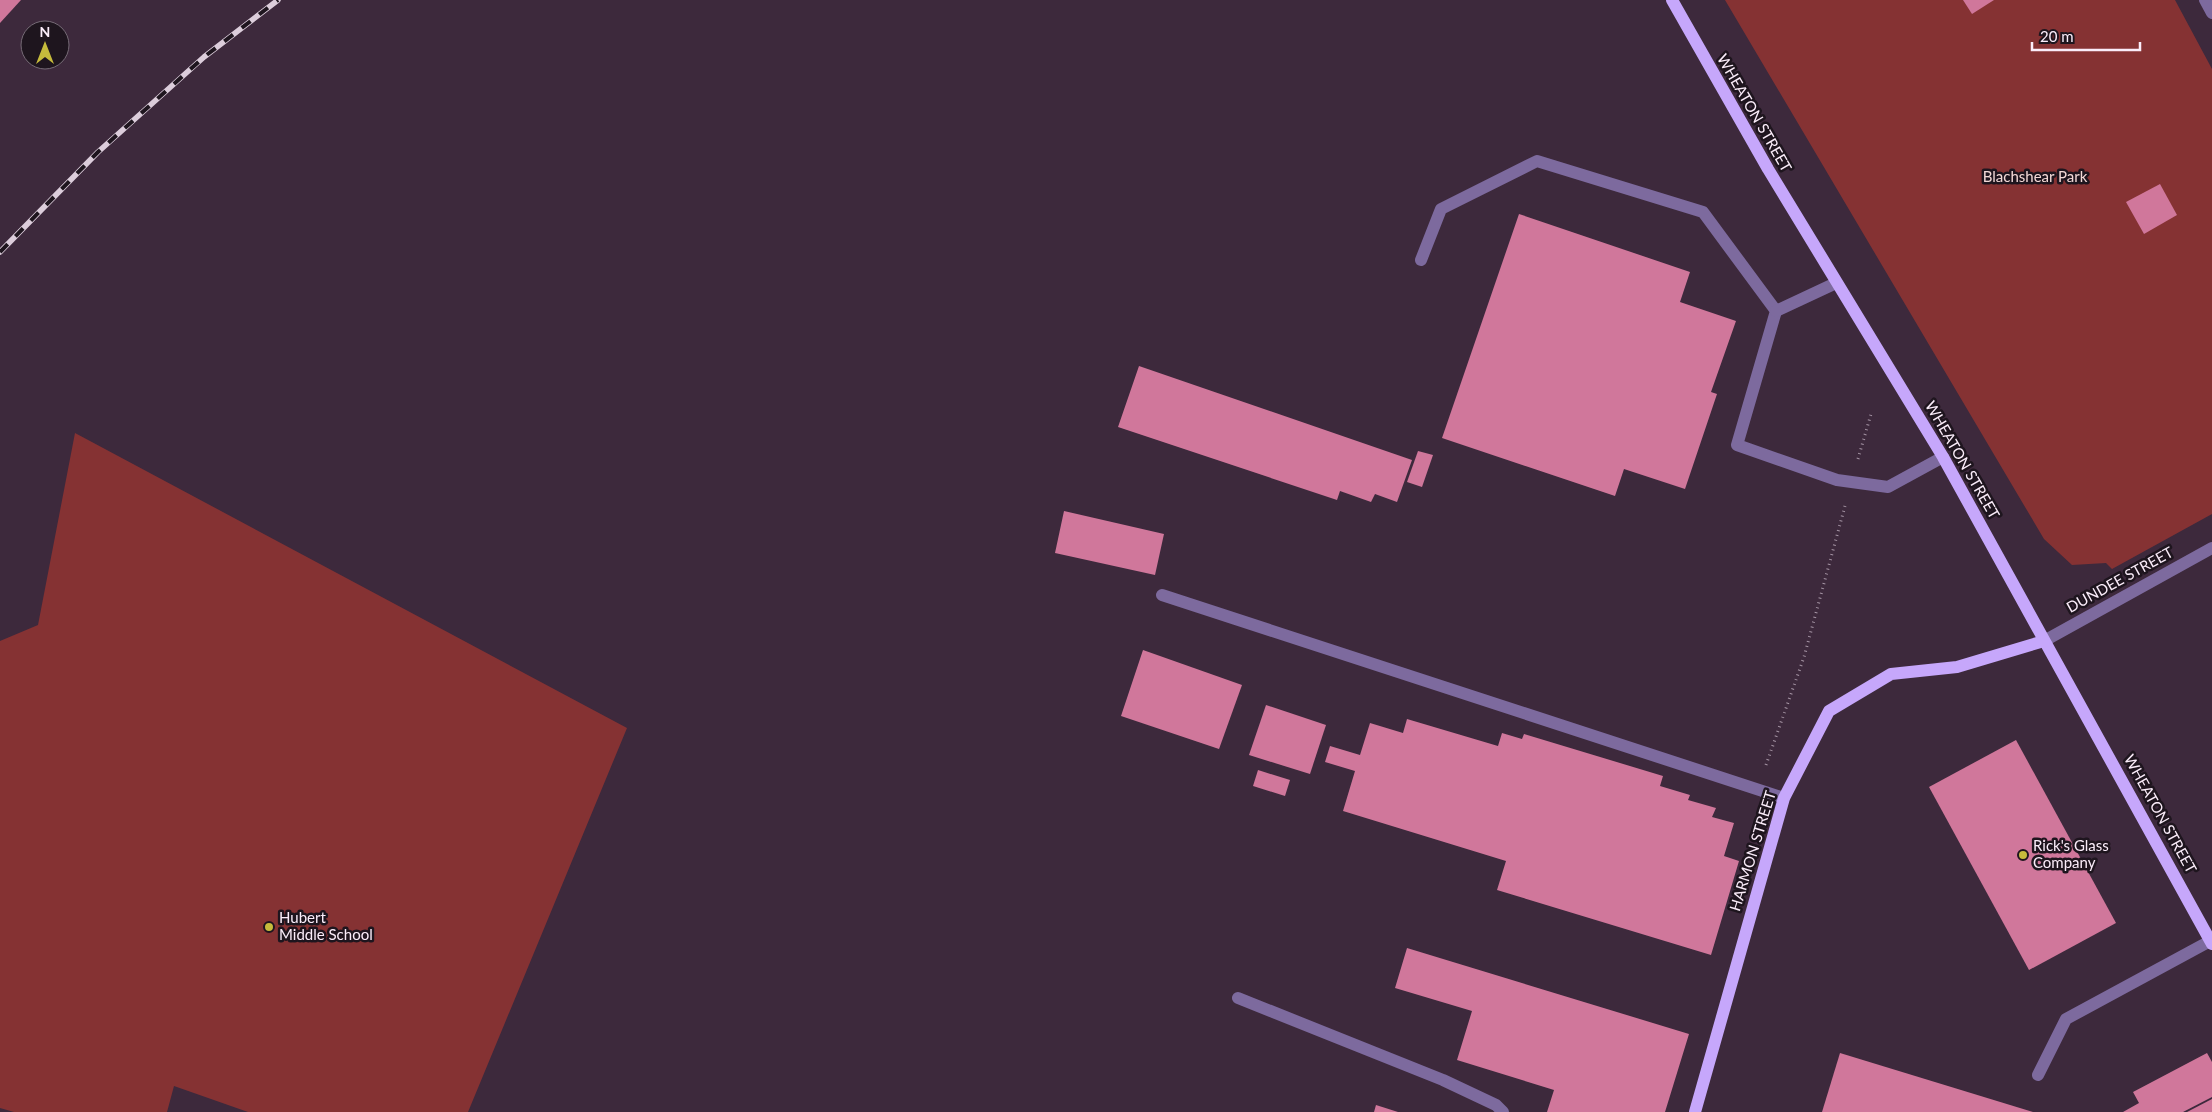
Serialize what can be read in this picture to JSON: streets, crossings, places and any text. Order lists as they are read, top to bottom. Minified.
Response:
{"streets":{"main road":["WHEATON STREET","HARMON STREET"],"street":["DUNDEE STREET"]},"crossings":[["WHEATON STREET","DUNDEE STREET"],["WHEATON STREET","HARMON STREET"],["DUNDEE STREET","HARMON STREET"]],"parks":["Blachshear Park"],"places":["Rick's Glass Company","Hubert Middle School"],"scale_bar":"20 m","north":"top"}
